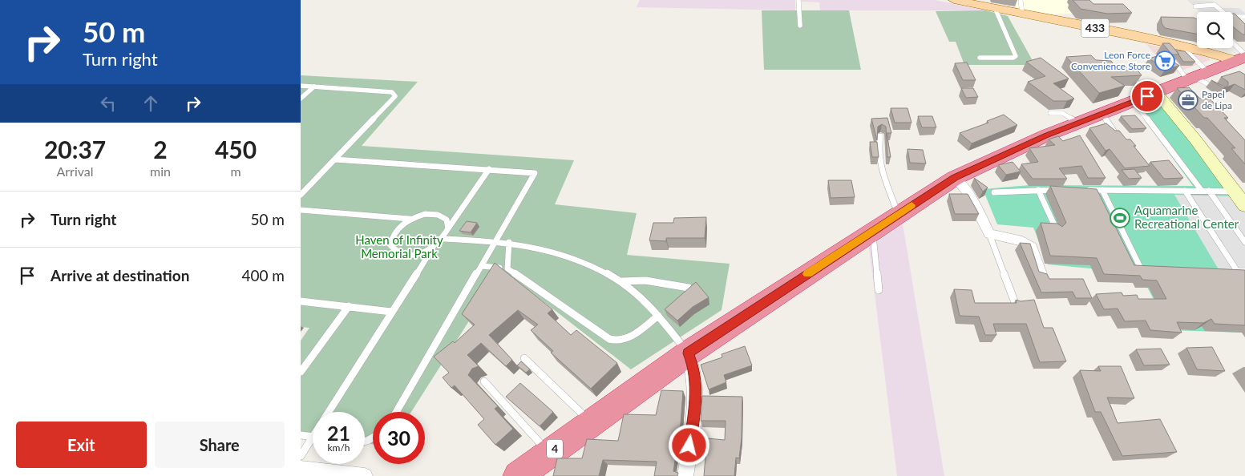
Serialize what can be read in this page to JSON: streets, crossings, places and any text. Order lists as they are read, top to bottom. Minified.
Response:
{"streets":{"highway":["4"],"main road":["433"]},"crossings":[["433","4"]],"parks":["Haven of Infinity Memorial Park"],"places":{"supermarket":["Leon Force Convenience Store"],"office":["Papel de Lipa"],"sports":["Aquamarine Recreational Center"]},"page":{"turn":["50 m","Turn right"],"eta":["20:37","Arrival","2","min","450","m"],"list":[{"name":"Turn right","value":"50 m"},{"name":"Arrive at destination","value":"400 m"}],"speed":"21 km/h","limit":"30","buttons":["Exit","Share"]}}
